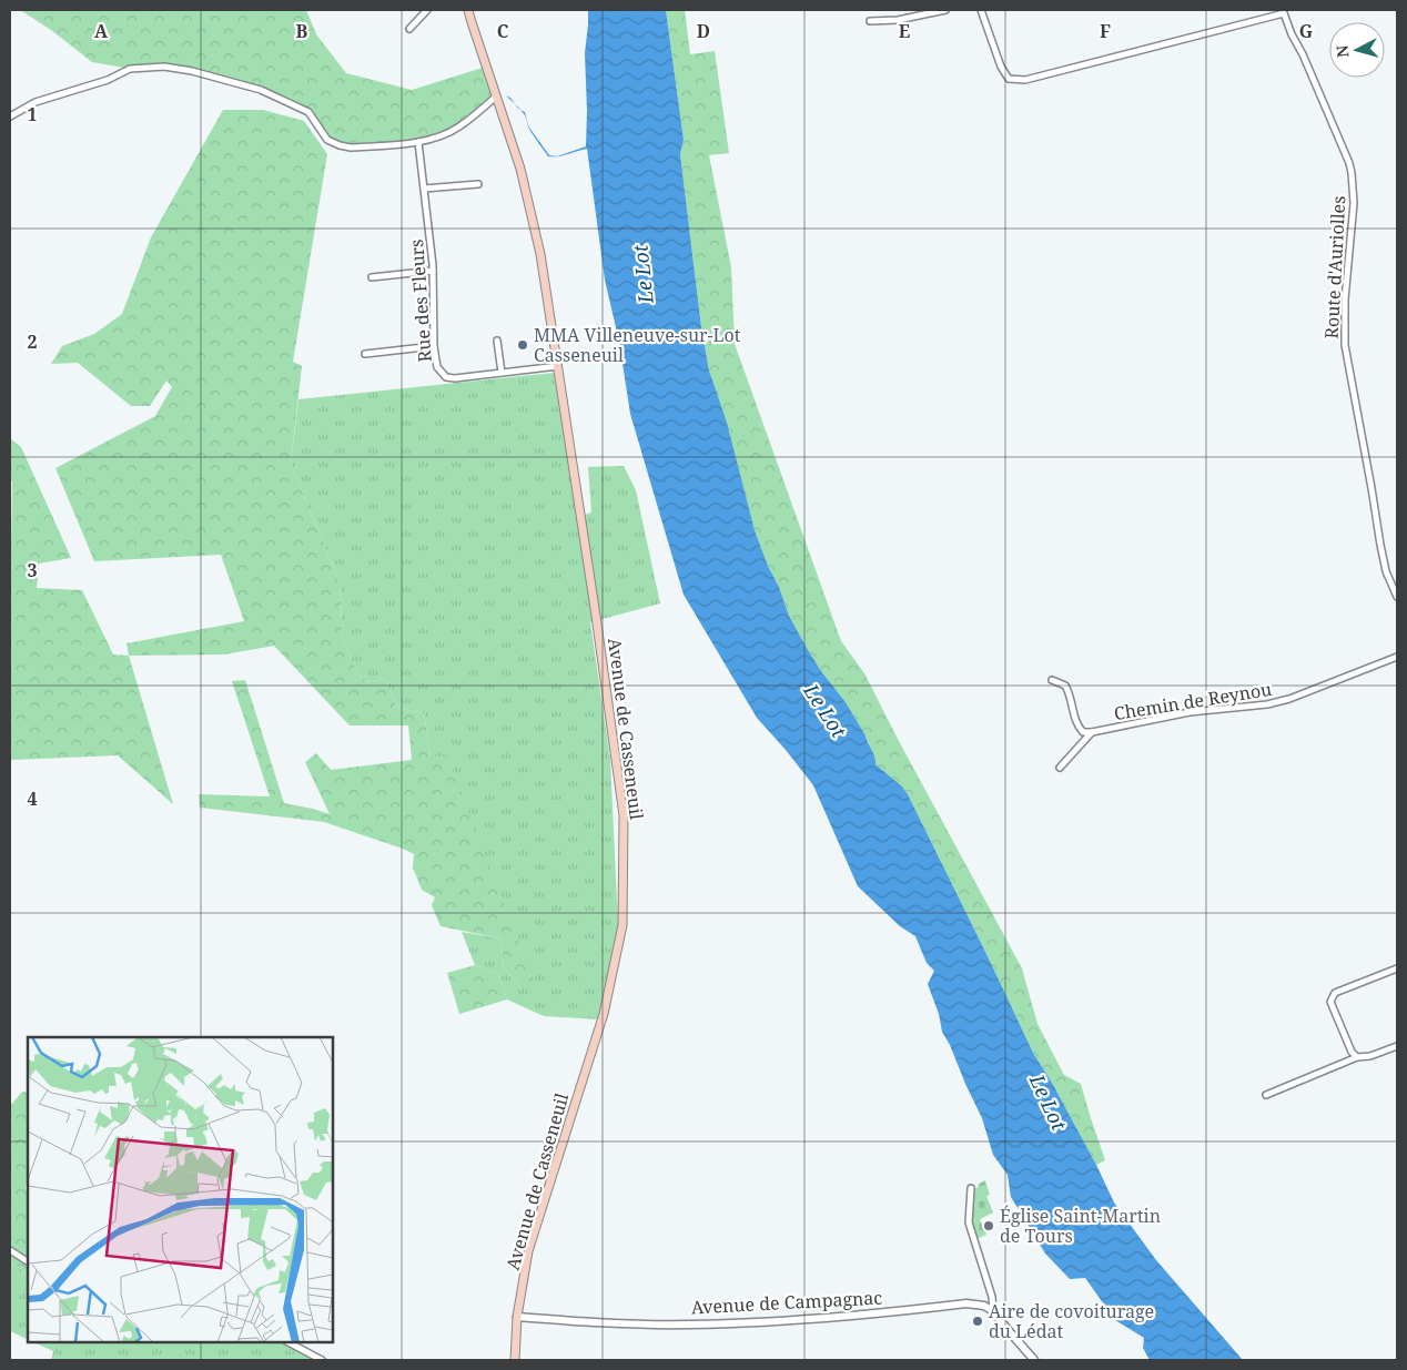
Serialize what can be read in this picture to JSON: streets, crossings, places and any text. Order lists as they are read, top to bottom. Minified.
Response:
{"streets":{"main road":["Avenue de Casseneuil"],"street":["Route d'Auriolles","Rue des Fleurs","Chemin de Reynou","Avenue de Campagnac"]},"crossings":[["Rue des Fleurs","Avenue de Casseneuil"],["Avenue de Casseneuil","Avenue de Campagnac"]],"water":["Le Lot"],"places":["MMA Villeneuve-sur-Lot Casseneuil","Église Saint-Martin de Tours","Aire de covoiturage du Lédat"],"north":"left","grid":{"columns":["A","B","C","D","E","F","G"],"rows":["1","2","3","4"]}}
